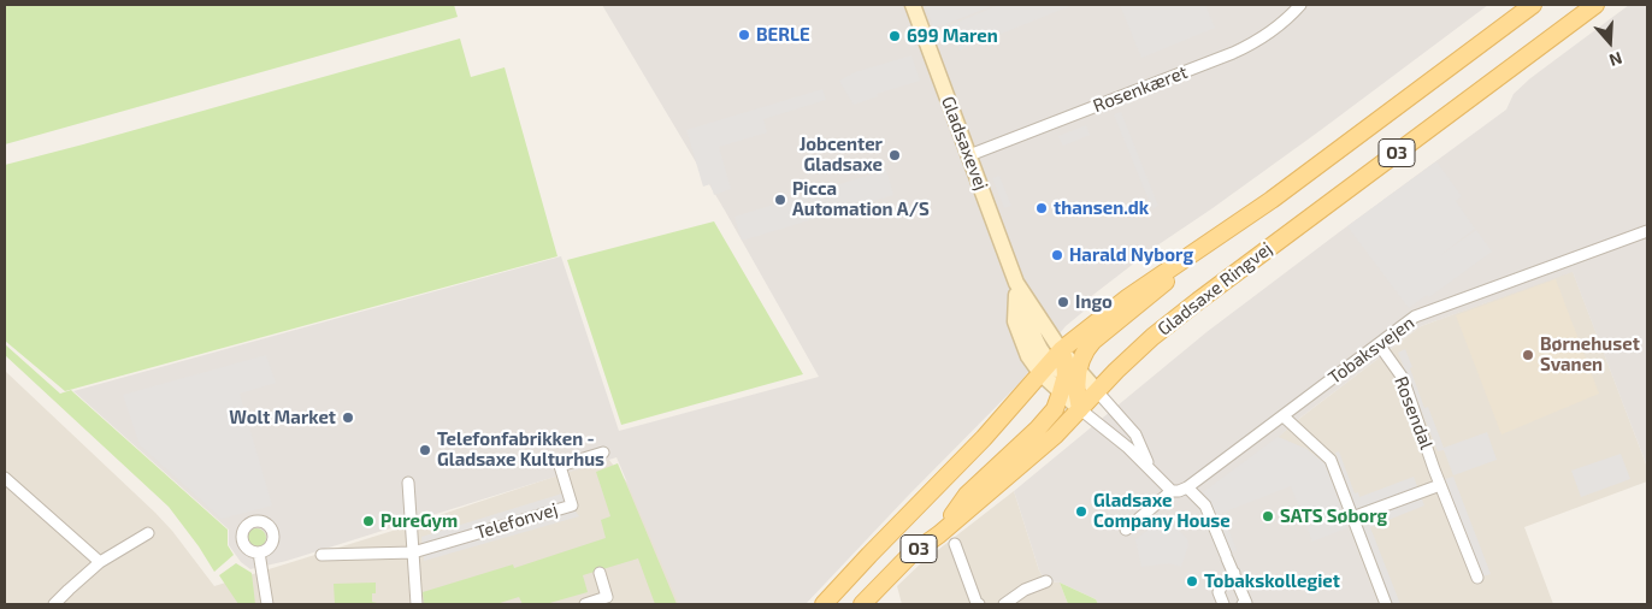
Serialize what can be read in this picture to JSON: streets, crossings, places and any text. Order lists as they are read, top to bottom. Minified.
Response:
{"streets":{"main road":["O3","Gladsaxe Ringvej"],"street":["Rosenkæret","Gladsaxevej","Tobaksvejen","Rosendal","Telefonvej"]},"crossings":[["Rosenkæret","Gladsaxevej"],["Gladsaxevej","Gladsaxe Ringvej"],["Tobaksvejen","Rosendal"]],"places":["BERLE","699 Maren","Jobcenter Gladsaxe","Picca Automation A/S","thansen.dk","Harald Nyborg","Ingo","Børnehuset Svanen","Wolt Market","Telefonfabrikken - Gladsaxe Kulturhus","Gladsaxe Company House","SATS Søborg","PureGym","Tobakskollegiet"],"north":"bottom"}
